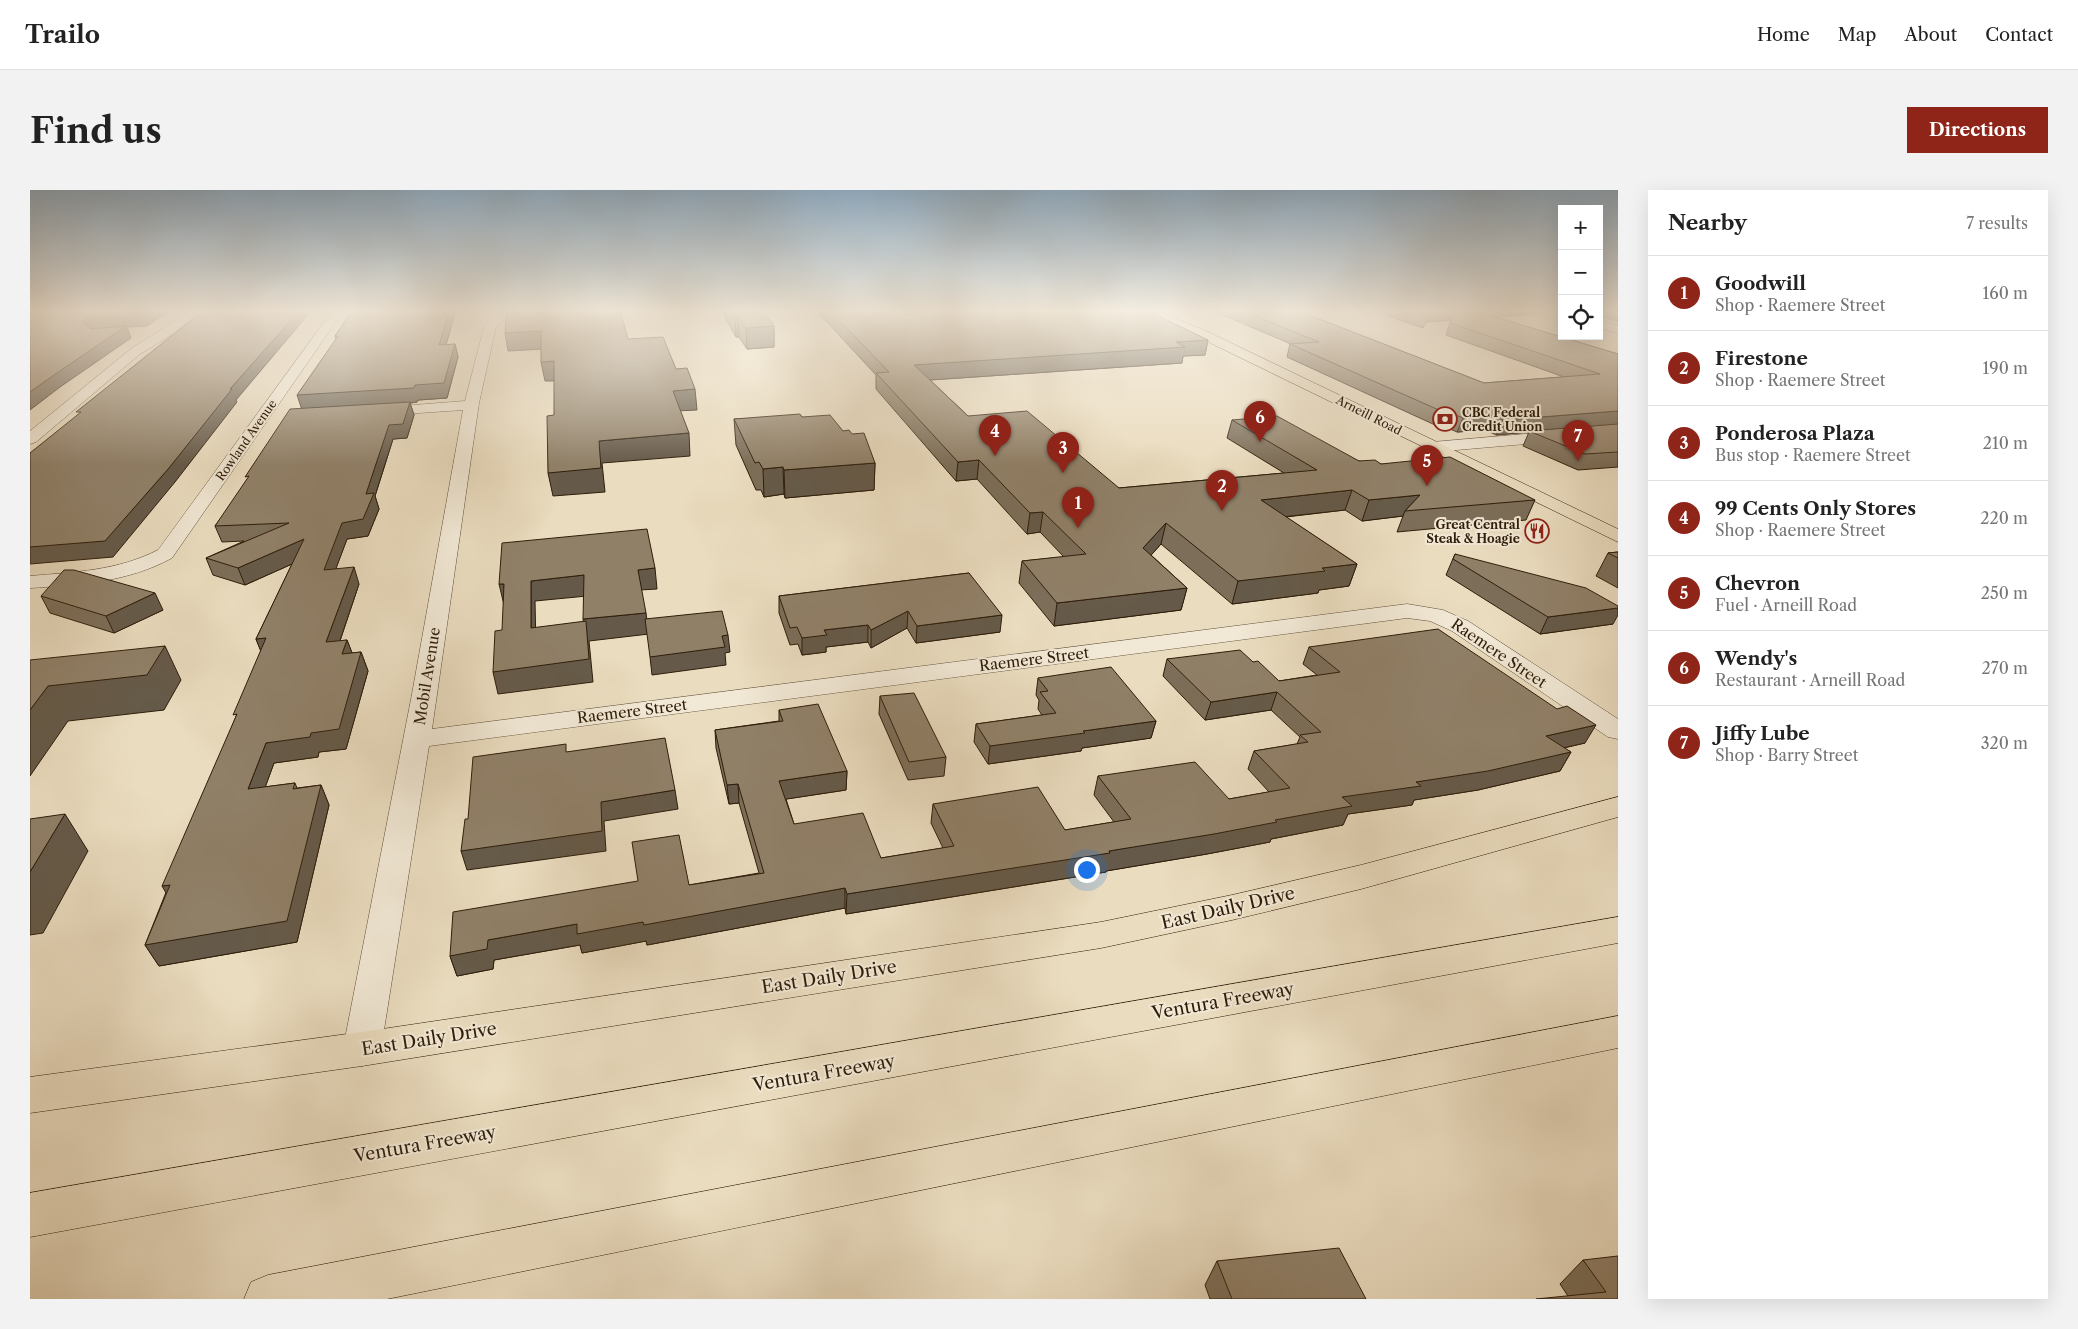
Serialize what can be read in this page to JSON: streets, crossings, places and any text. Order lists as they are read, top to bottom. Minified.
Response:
{"streets":{"main road":["Arneill Road","East Daily Drive","Ventura Freeway"],"street":["Rowland Avenue","Raemere Street","Mobil Avenue"]},"crossings":[["Raemere Street","Mobil Avenue"],["Mobil Avenue","East Daily Drive"]],"places":{"bank":["CBC Federal Credit Union"],"restaurant":["Great Central Steak & Hoagie"]},"page":{"header":"Trailo","nav":["Home","Map","About","Contact"],"buttons":"Directions","title":"Find us","heading":["Nearby","7 results"],"map_buttons":["+","−"],"list":[{"mark":"1","name":"Goodwill","note":"Shop · Raemere Street","value":"160 m"},{"mark":"2","name":"Firestone","note":"Shop · Raemere Street","value":"190 m"},{"mark":"3","name":"Ponderosa Plaza","note":"Bus stop · Raemere Street","value":"210 m"},{"mark":"4","name":"99 Cents Only Stores","note":"Shop · Raemere Street","value":"220 m"},{"mark":"5","name":"Chevron","note":"Fuel · Arneill Road","value":"250 m"},{"mark":"6","name":"Wendy's","note":"Restaurant · Arneill Road","value":"270 m"},{"mark":"7","name":"Jiffy Lube","note":"Shop · Barry Street","value":"320 m"}],"pins":["6","4","7","3","5","2","1"]}}
